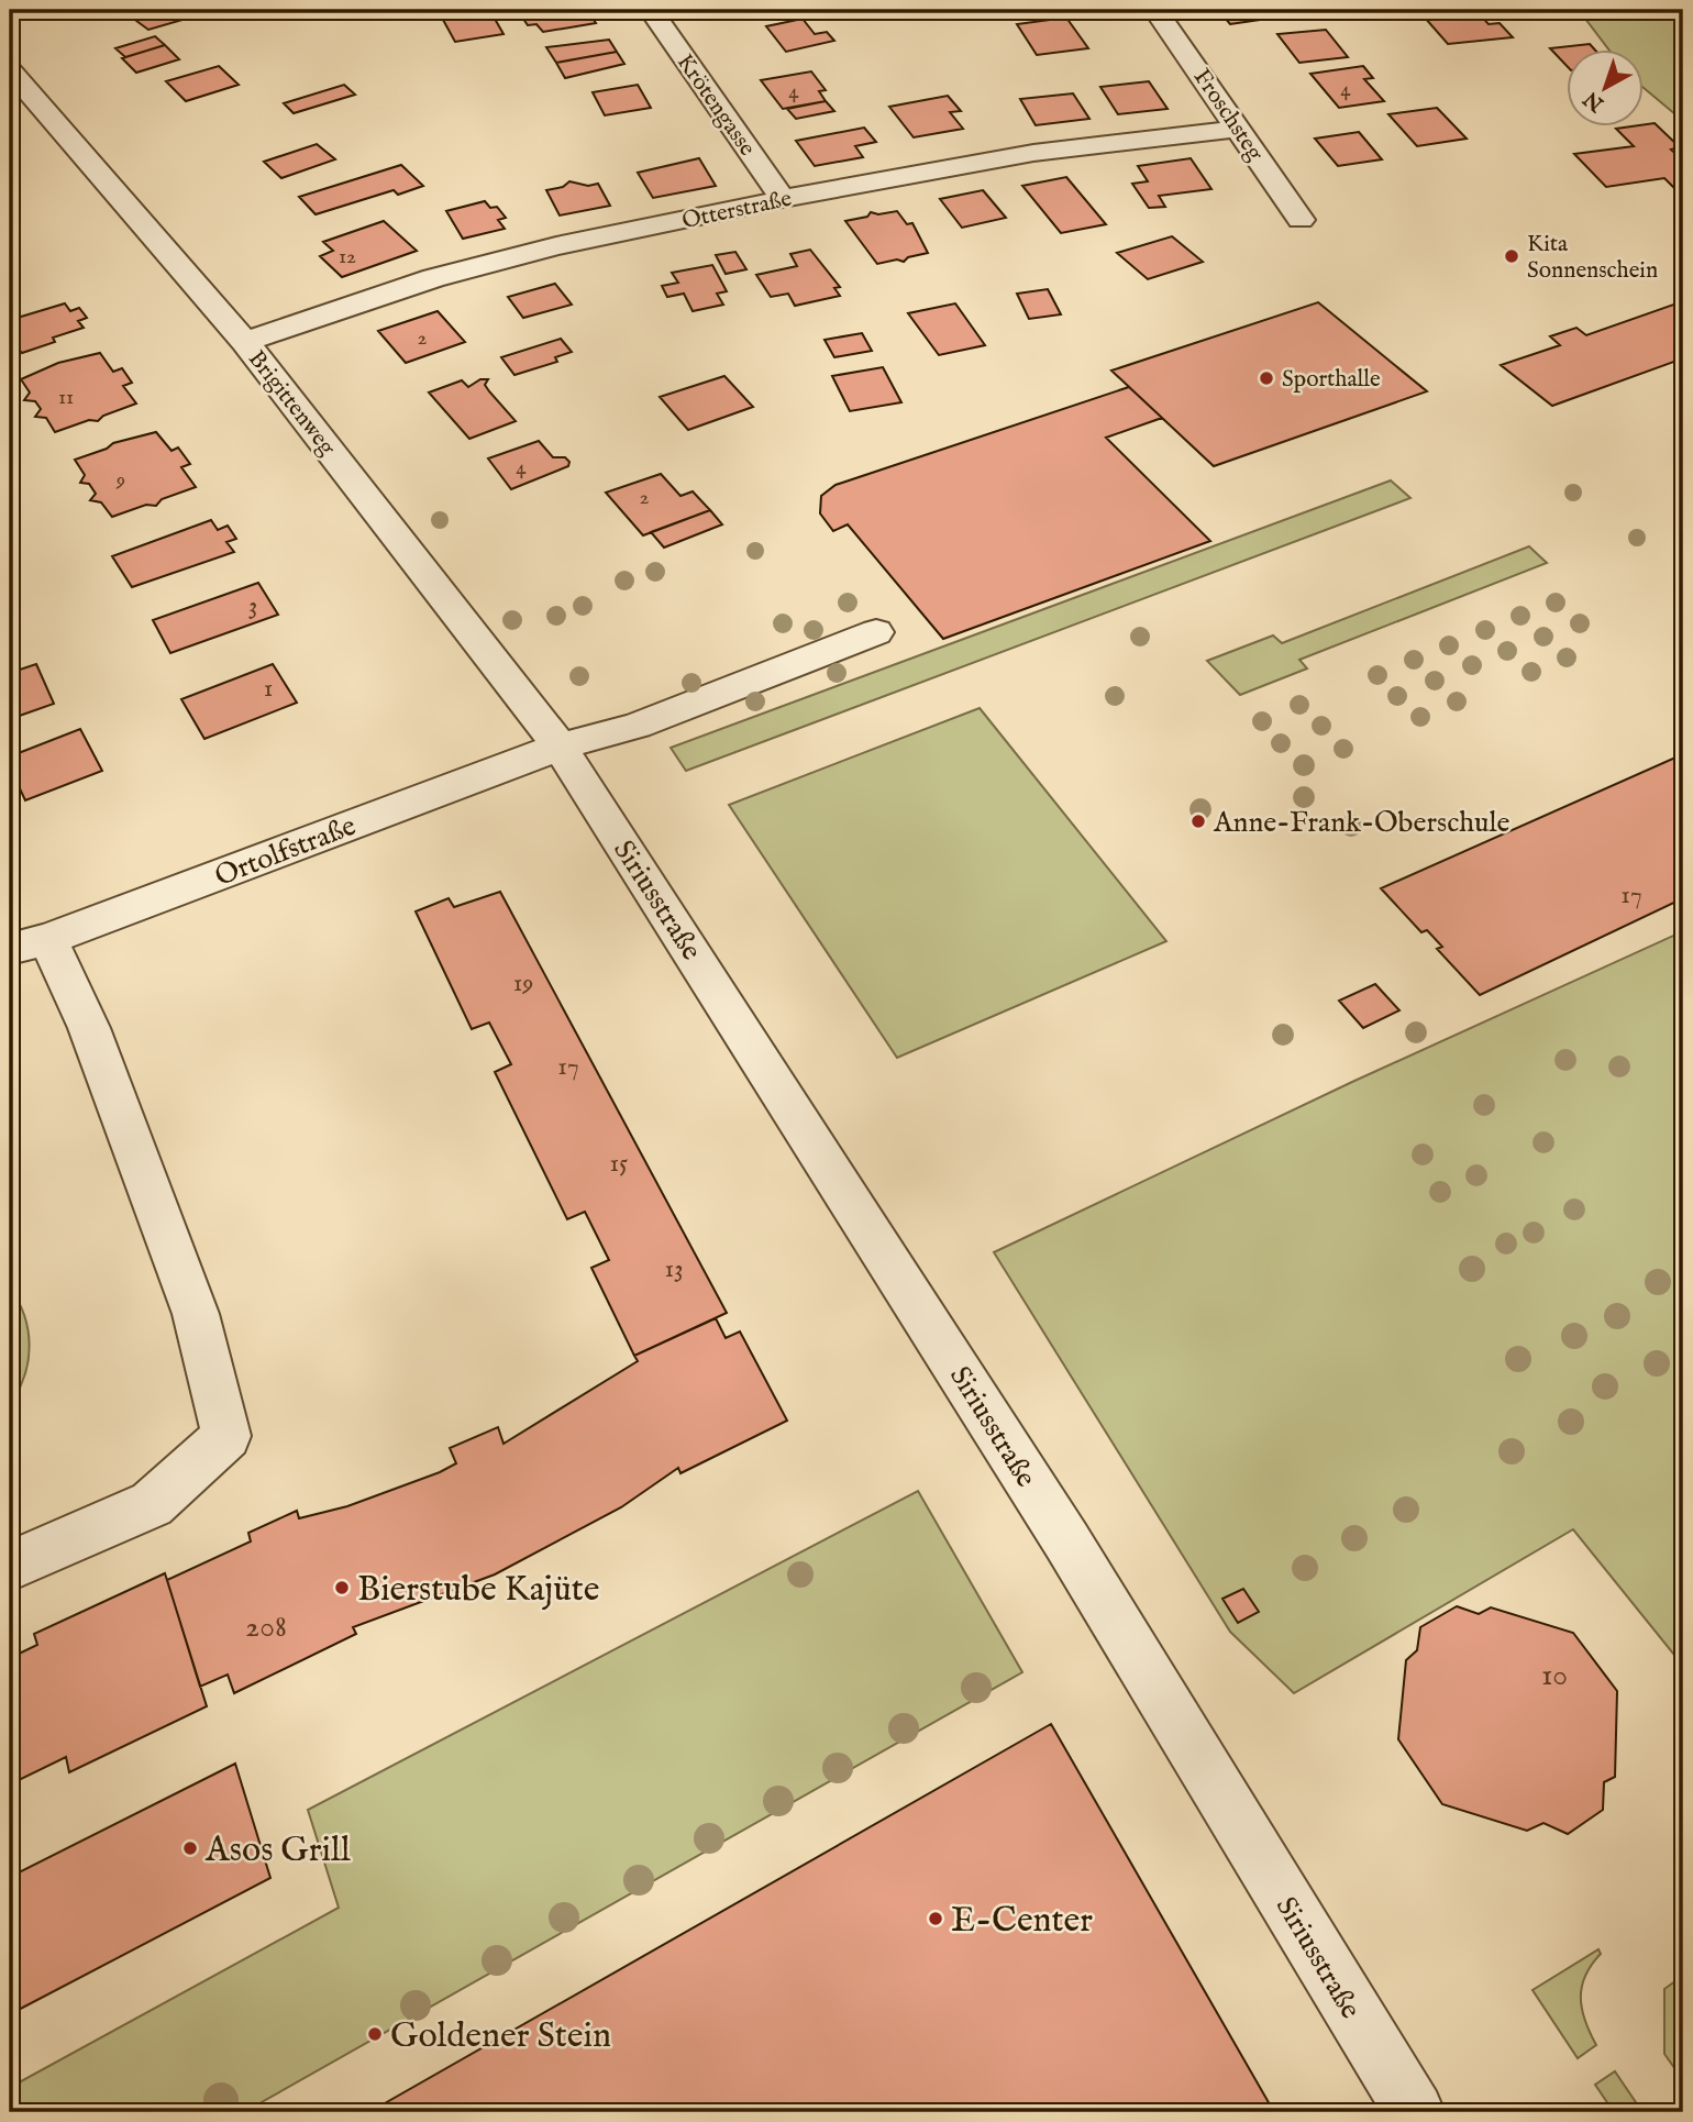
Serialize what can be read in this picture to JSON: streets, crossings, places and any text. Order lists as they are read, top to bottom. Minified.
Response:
{"streets":{"street":["Krötengasse","Froschsteg","Otterstraße","Brigittenweg","Ortolfstraße","Siriusstraße"]},"crossings":[["Krötengasse","Otterstraße"],["Froschsteg","Otterstraße"],["Otterstraße","Brigittenweg"],["Brigittenweg","Ortolfstraße"],["Brigittenweg","Siriusstraße"],["Ortolfstraße","Siriusstraße"]],"places":["Kita Sonnenschein","Sporthalle","Anne-Frank-Oberschule","Bierstube Kajüte","Asos Grill","E-Center","Goldener Stein"],"house_numbers":["4","4","12","2","11","4","9","2","3","1","17","19","17","15","13","208","10"],"north":"bottom left"}
